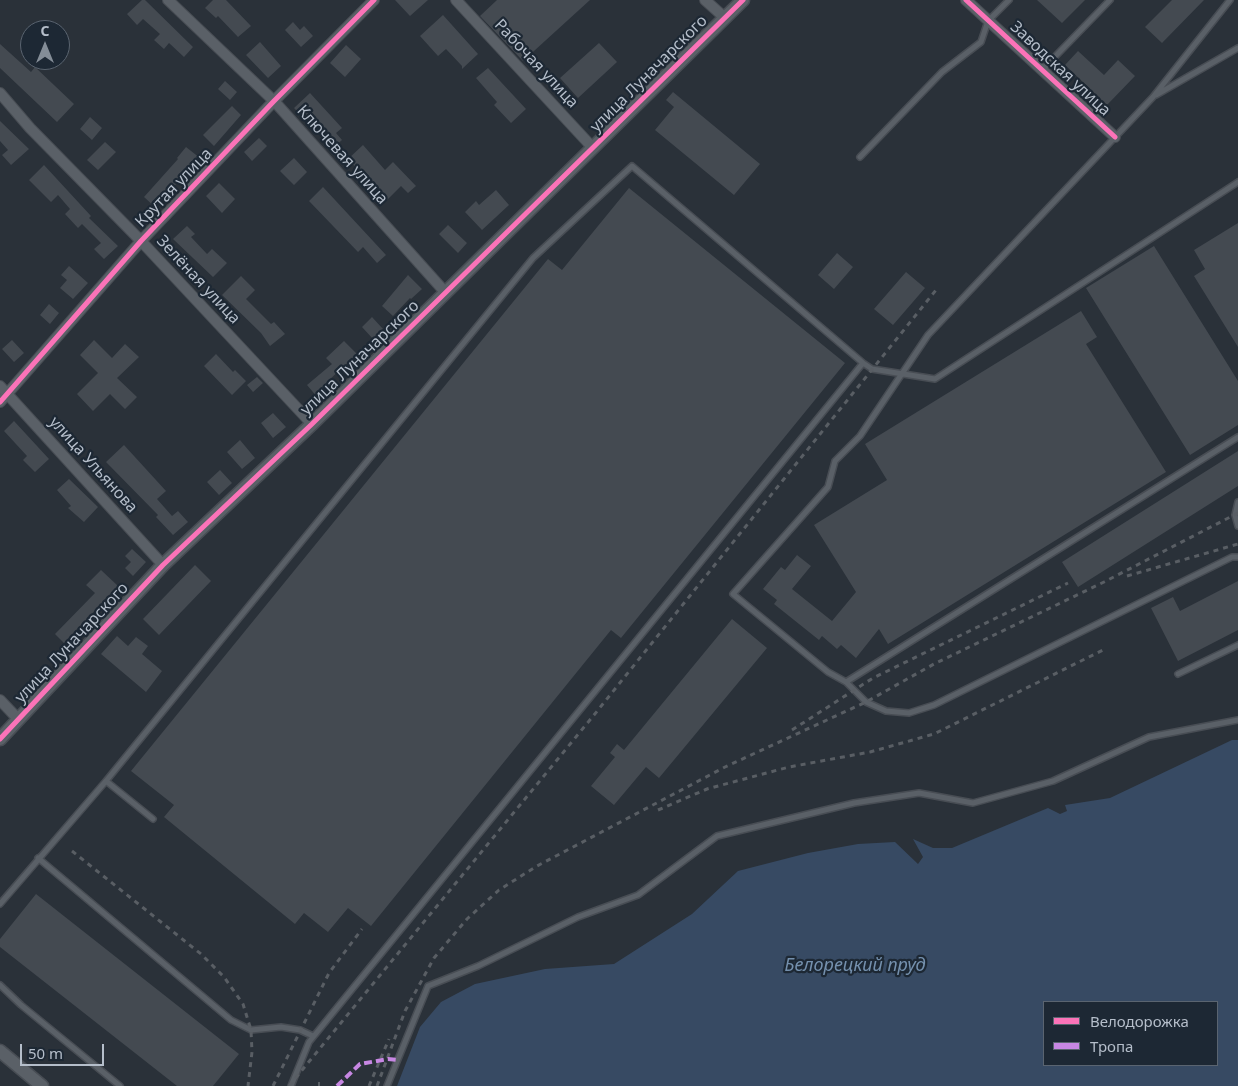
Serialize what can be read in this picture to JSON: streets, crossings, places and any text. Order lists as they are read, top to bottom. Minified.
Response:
{"streets":{"street":["Рабочая улица","Заводская улица","улица Луначарского","Ключевая улица","Крутая улица","Зелёная улица","улица Ульянова"]},"crossings":[["Рабочая улица","улица Луначарского"],["улица Луначарского","Ключевая улица"],["улица Луначарского","Зелёная улица"],["улица Луначарского","улица Ульянова"],["Ключевая улица","Крутая улица"],["Крутая улица","Зелёная улица"],["Крутая улица","улица Ульянова"]],"water":["Белорецкий пруд"],"legend":["Велодорожка","Тропа"],"scale_bar":"50 m","north":"top"}
